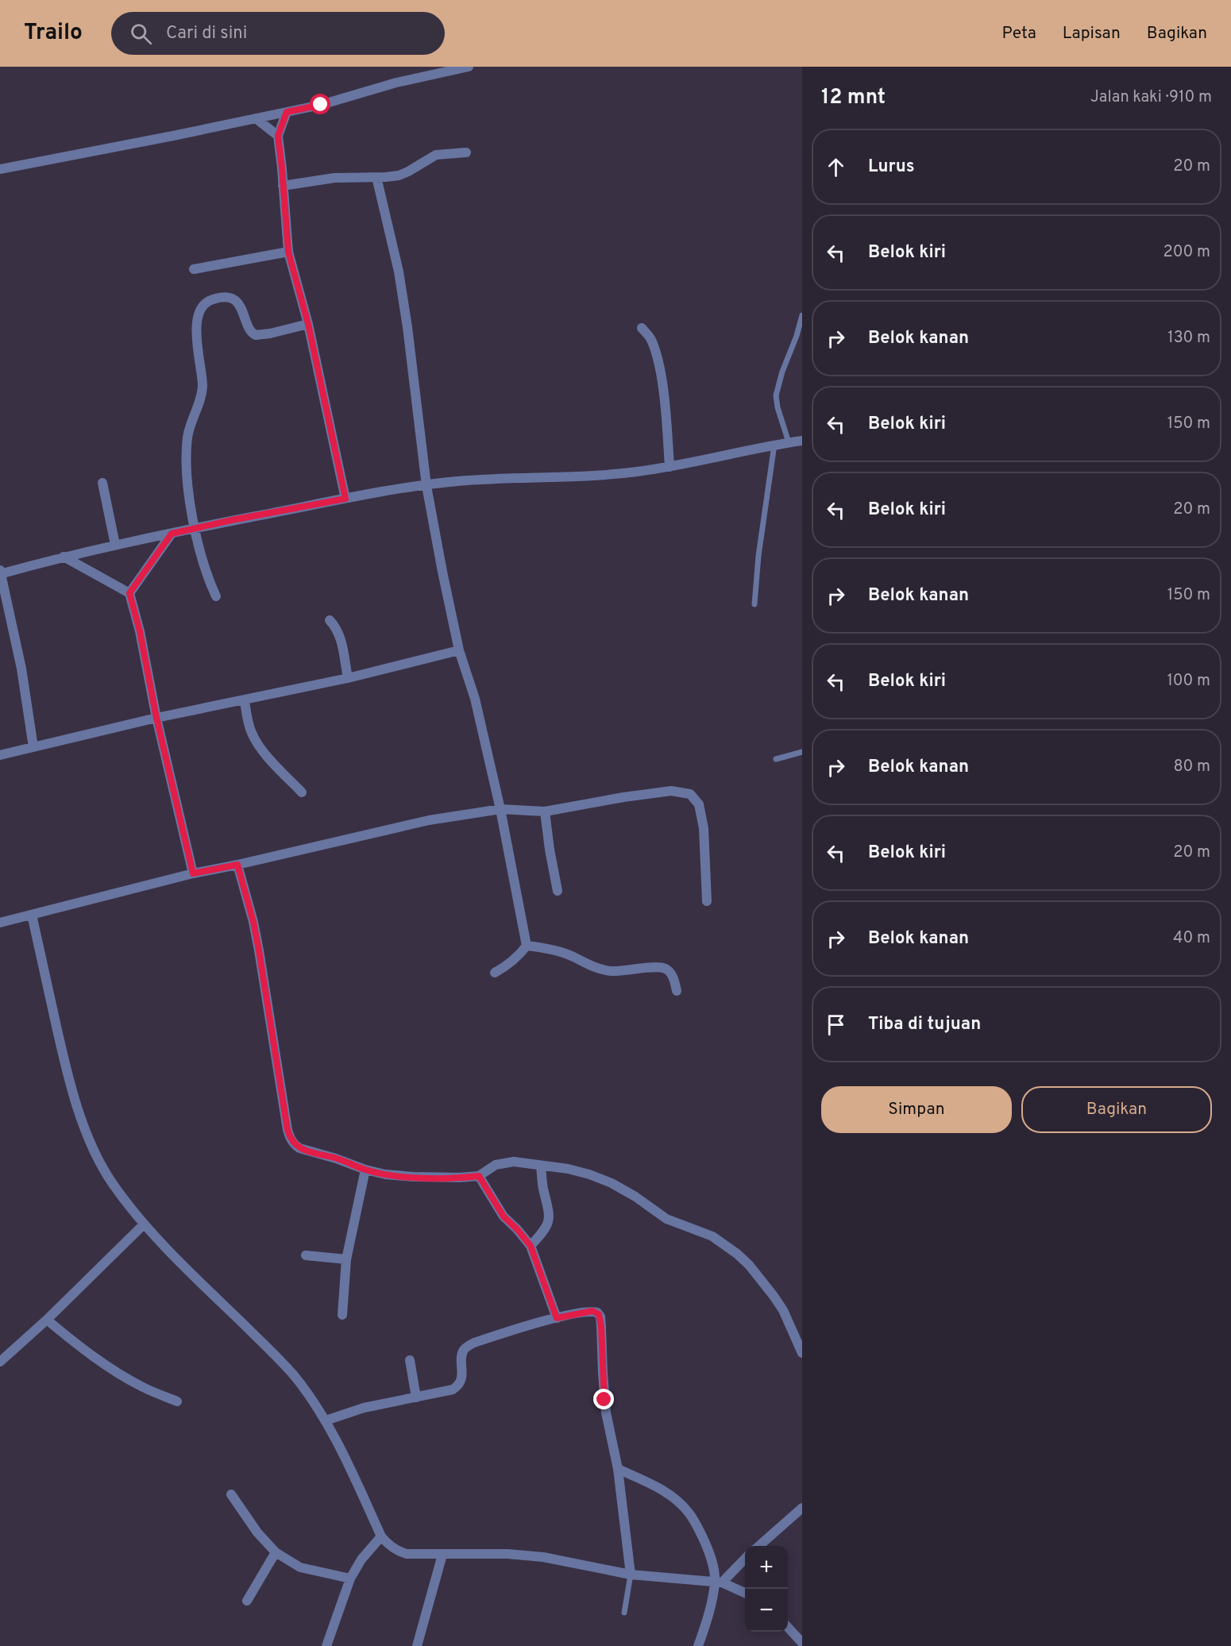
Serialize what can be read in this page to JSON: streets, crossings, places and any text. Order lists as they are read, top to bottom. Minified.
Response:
{"page":{"header":"Trailo","search":"Cari di sini","nav":["Peta","Lapisan","Bagikan"],"heading":["12 mnt","Jalan kaki · 910 m"],"list":[["Lurus","20 m"],["Belok kiri","200 m"],["Belok kanan","130 m"],["Belok kiri","150 m"],["Belok kiri","20 m"],["Belok kanan","150 m"],["Belok kiri","100 m"],["Belok kanan","80 m"],["Belok kiri","20 m"],["Belok kanan","40 m"],"Tiba di tujuan"],"buttons":["Simpan","Bagikan"],"map_buttons":["+","−"]}}
